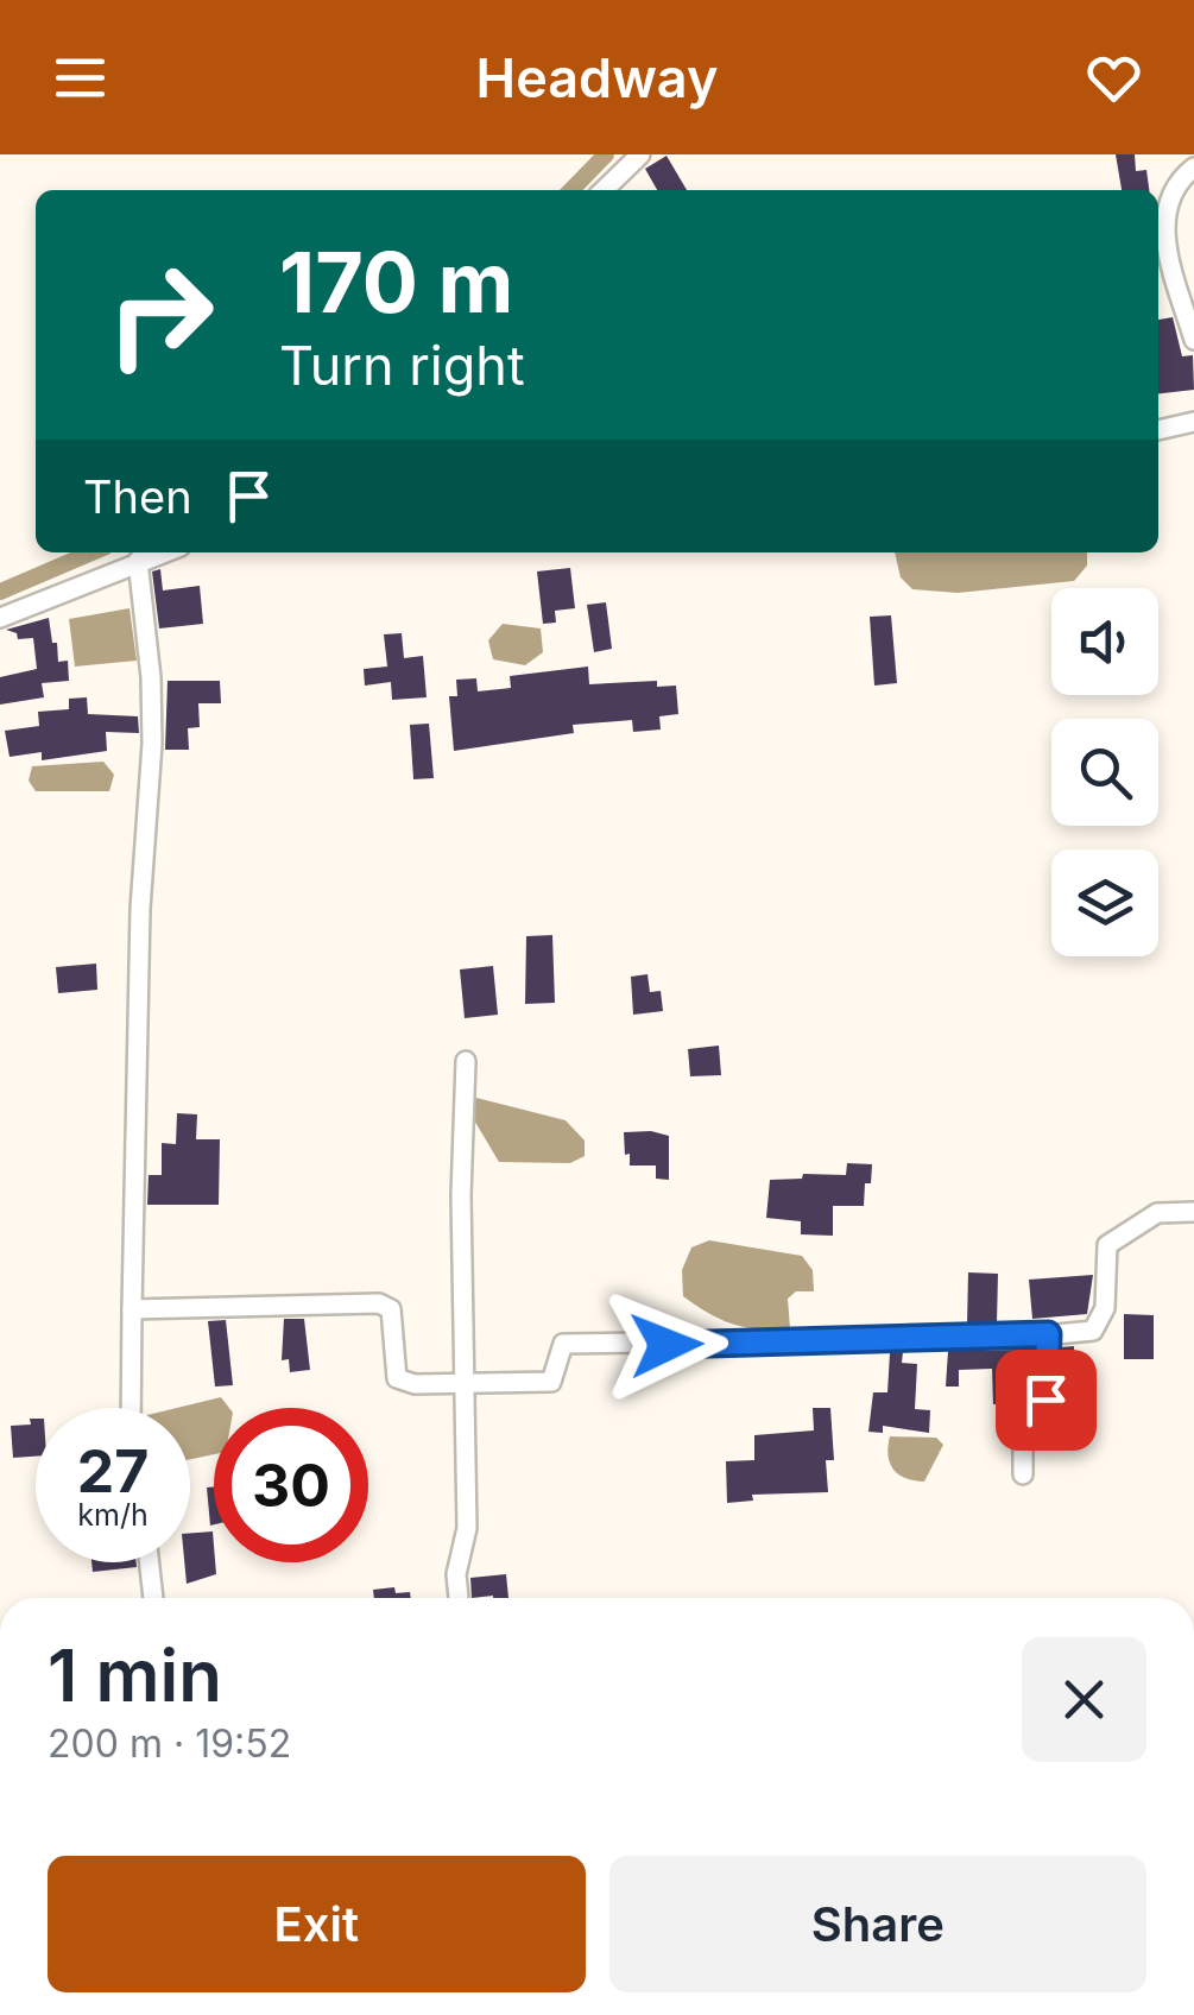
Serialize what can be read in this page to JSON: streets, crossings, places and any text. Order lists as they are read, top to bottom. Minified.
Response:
{"page":{"header":"Headway","turn":["170 m","Turn right"],"then":"Then","speed":"27 km/h","limit":"30","heading":["1 min","200 m · 19:52"],"buttons":["Exit","Share"]}}
